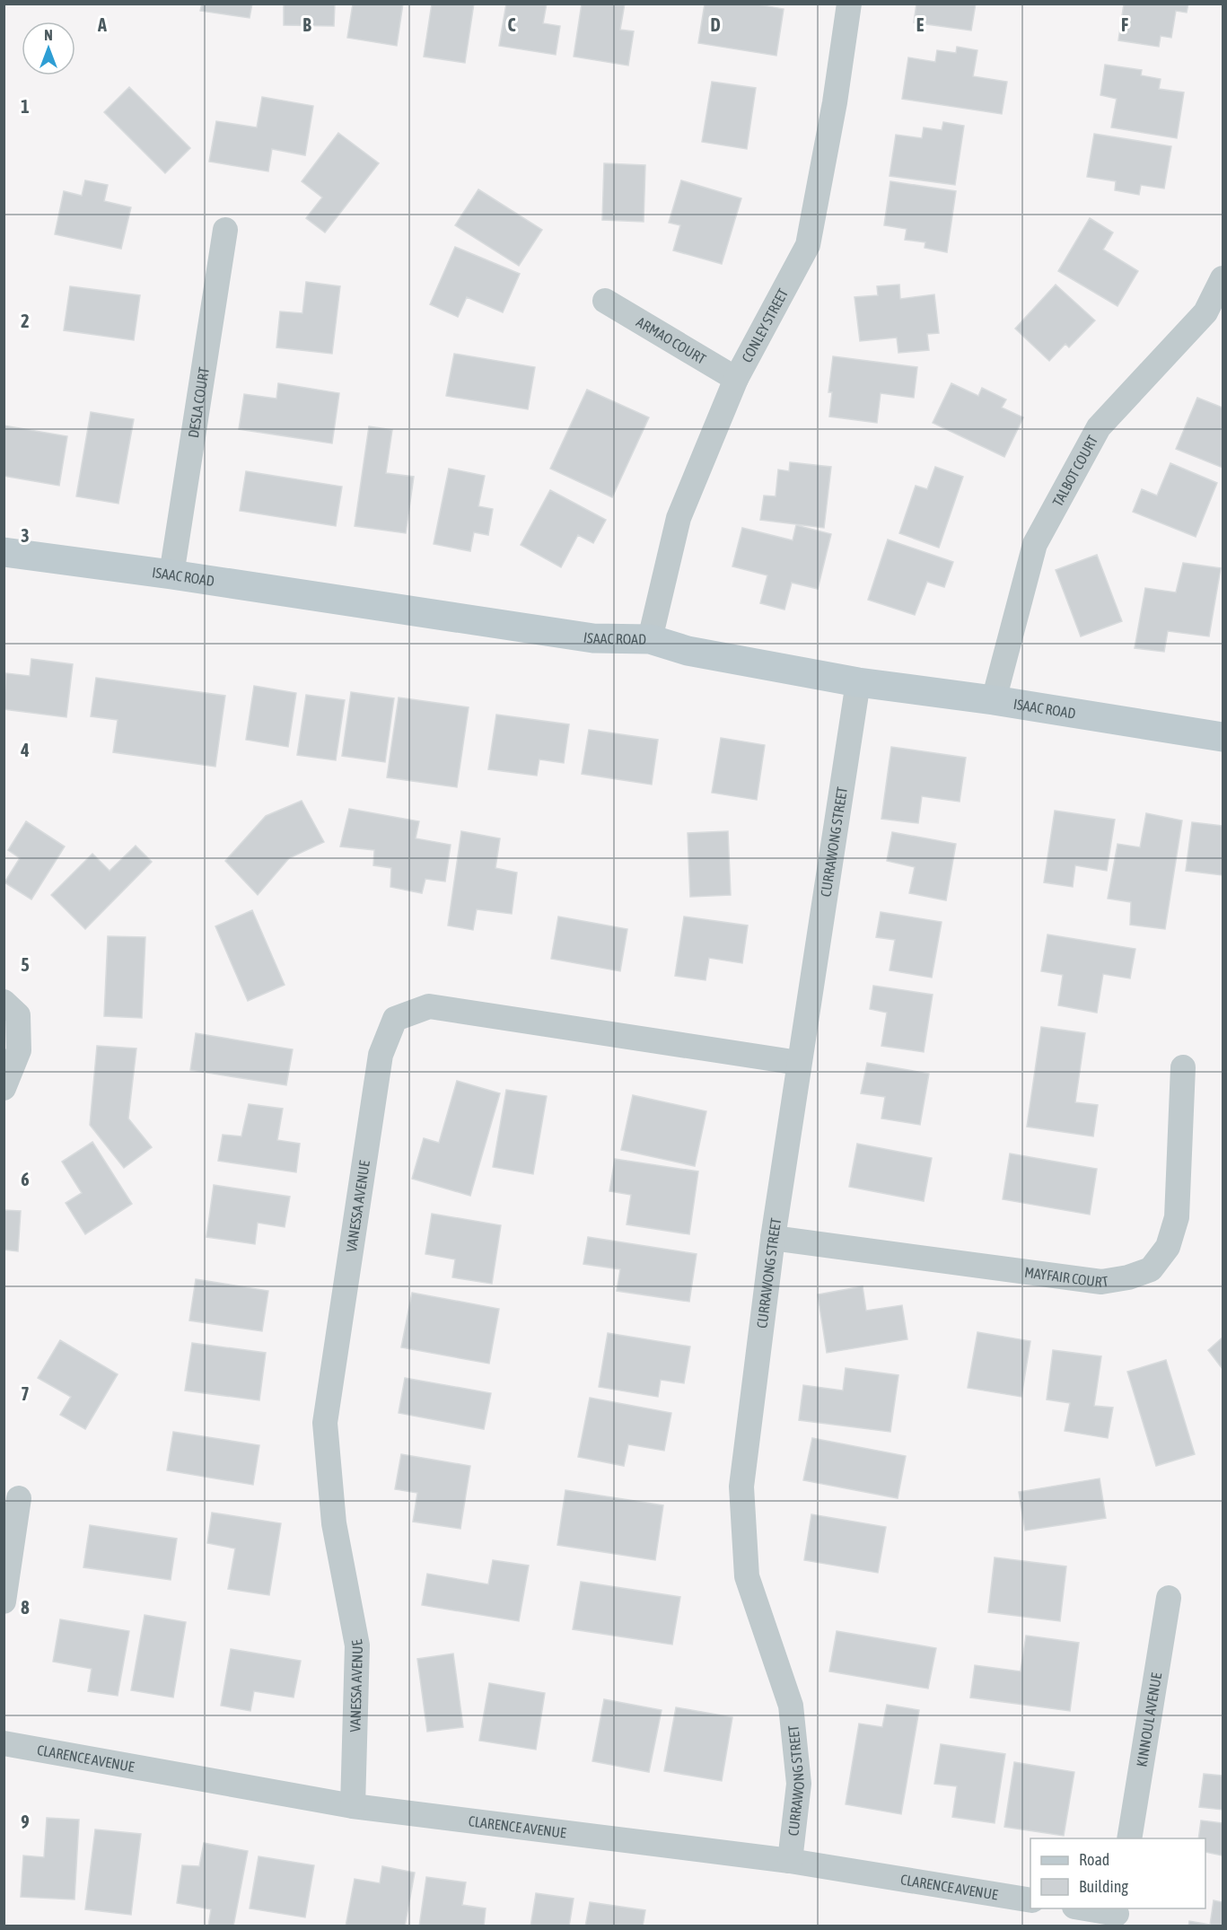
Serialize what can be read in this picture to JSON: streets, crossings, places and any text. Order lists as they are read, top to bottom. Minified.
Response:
{"streets":{"street":["CONLEY STREET","ARMAO COURT","DESLA COURT","TALBOT COURT","ISAAC ROAD","CURRAWONG STREET","VANESSA AVENUE","MAYFAIR COURT","KINNOUL AVENUE","CLARENCE AVENUE"]},"crossings":[["CONLEY STREET","ARMAO COURT"],["CONLEY STREET","ISAAC ROAD"],["DESLA COURT","ISAAC ROAD"],["TALBOT COURT","ISAAC ROAD"],["ISAAC ROAD","CURRAWONG STREET"],["CURRAWONG STREET","VANESSA AVENUE"],["CURRAWONG STREET","MAYFAIR COURT"],["CURRAWONG STREET","CLARENCE AVENUE"],["VANESSA AVENUE","CLARENCE AVENUE"]],"legend":["Road","Building"],"north":"top","grid":{"columns":["A","B","C","D","E","F"],"rows":["1","2","3","4","5","6","7","8","9"]}}
